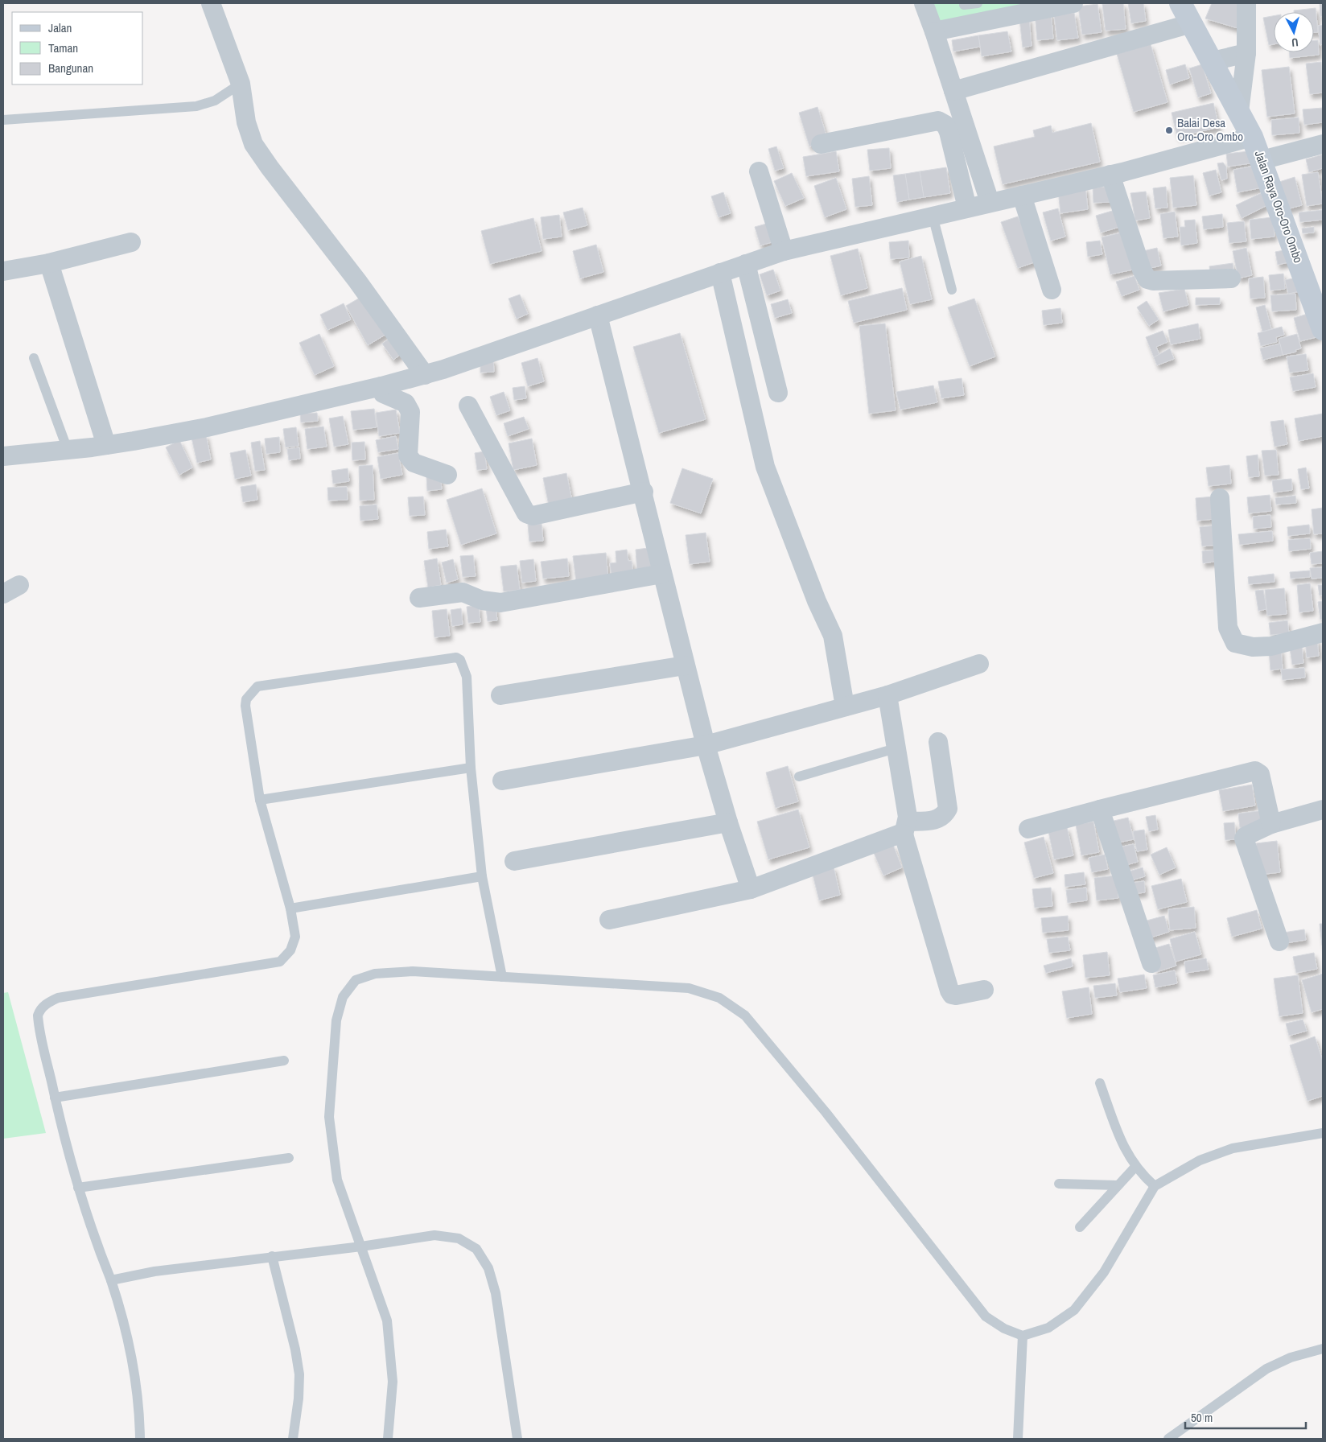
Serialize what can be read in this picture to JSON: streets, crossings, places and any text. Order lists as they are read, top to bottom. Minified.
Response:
{"streets":{"main road":["Jalan Raya Oro-Oro Ombo"]},"places":["Balai Desa Oro-Oro Ombo"],"legend":["Jalan","Taman","Bangunan"],"scale_bar":"50 m","north":"bottom"}
